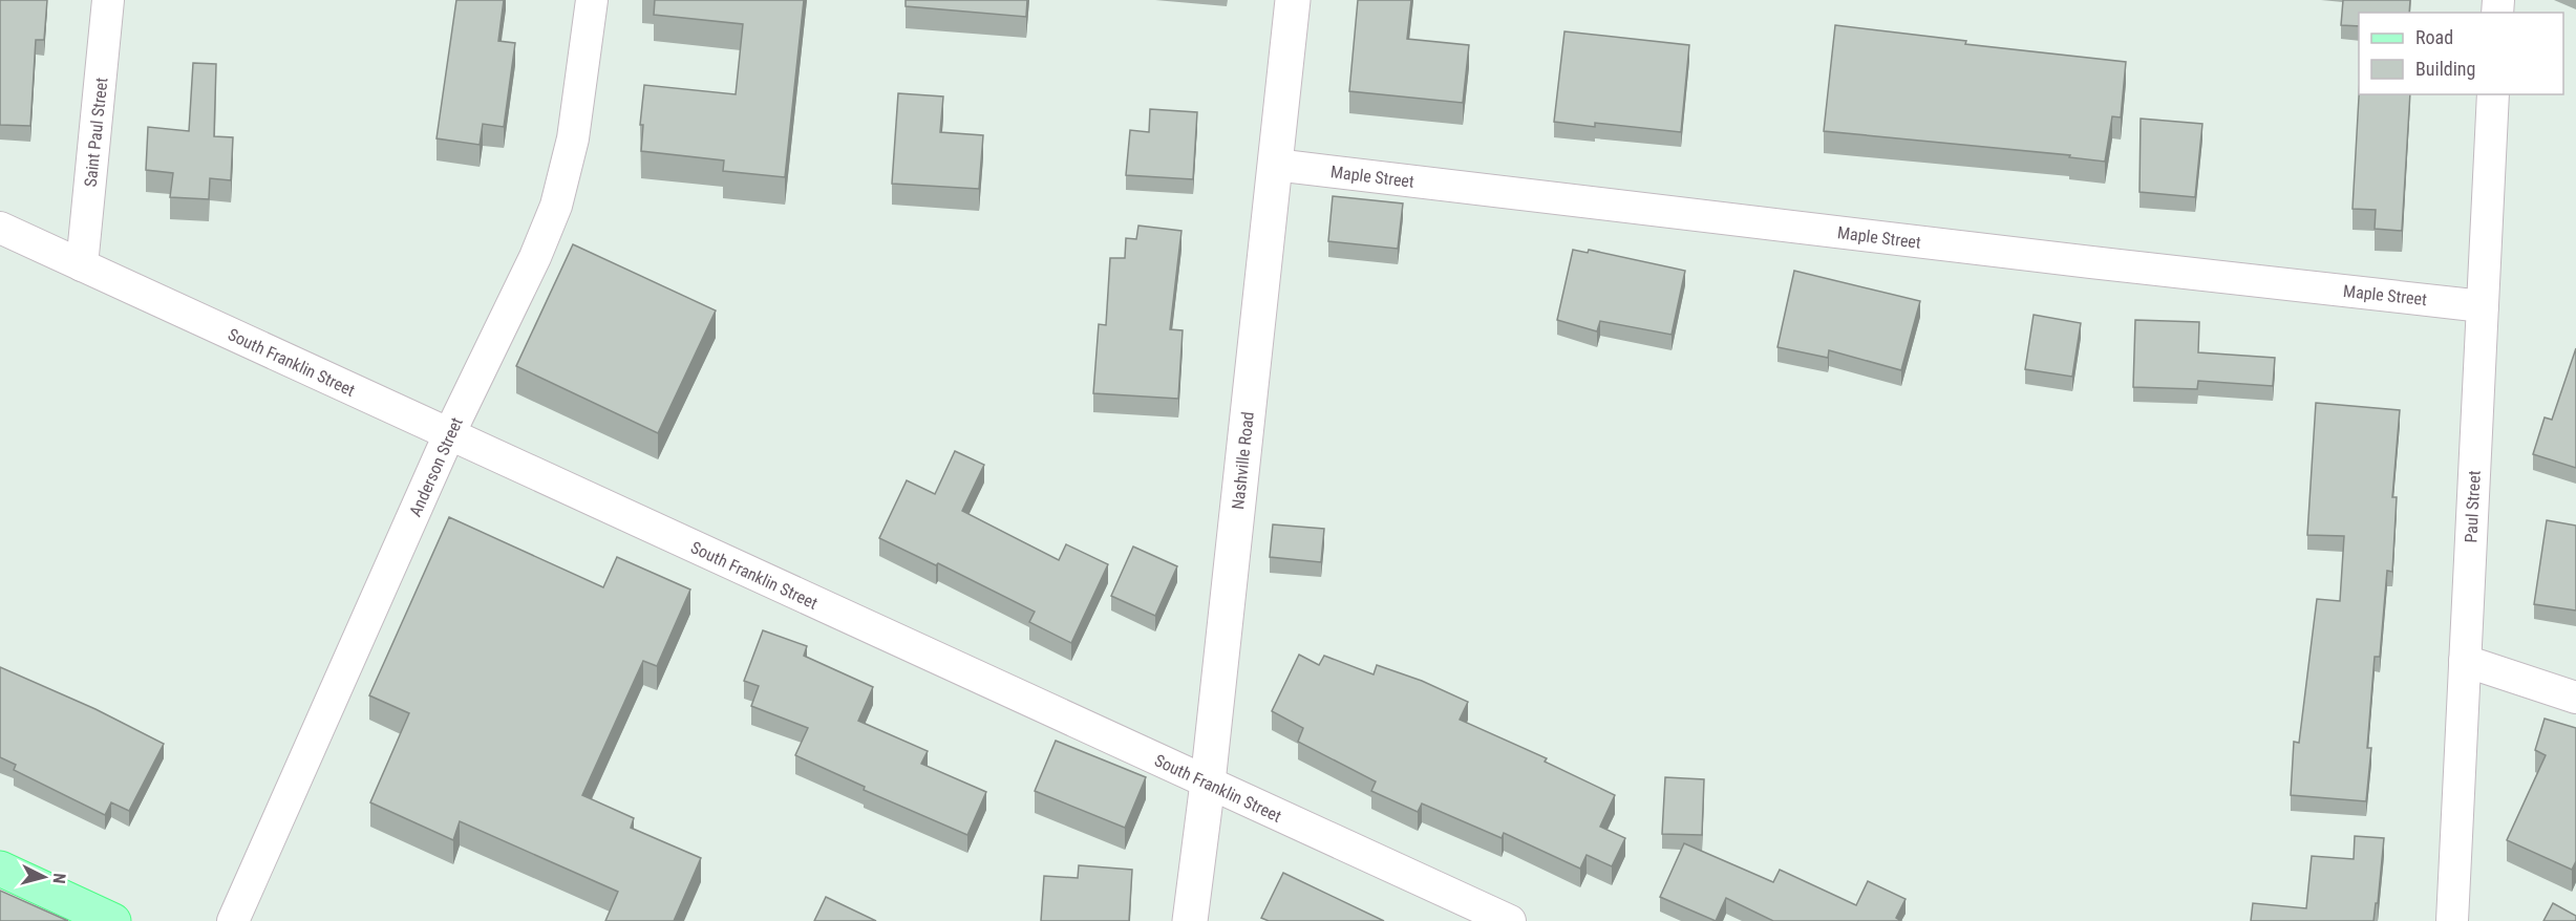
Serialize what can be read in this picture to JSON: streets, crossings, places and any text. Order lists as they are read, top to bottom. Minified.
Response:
{"streets":{"main road":["Nashville Road"],"street":["Saint Paul Street","Maple Street","South Franklin Street","Anderson Street","Paul Street"]},"crossings":[["Saint Paul Street","South Franklin Street"],["Maple Street","Nashville Road"],["Maple Street","Paul Street"],["South Franklin Street","Nashville Road"],["South Franklin Street","Anderson Street"]],"legend":["Road","Building"],"north":"right"}
